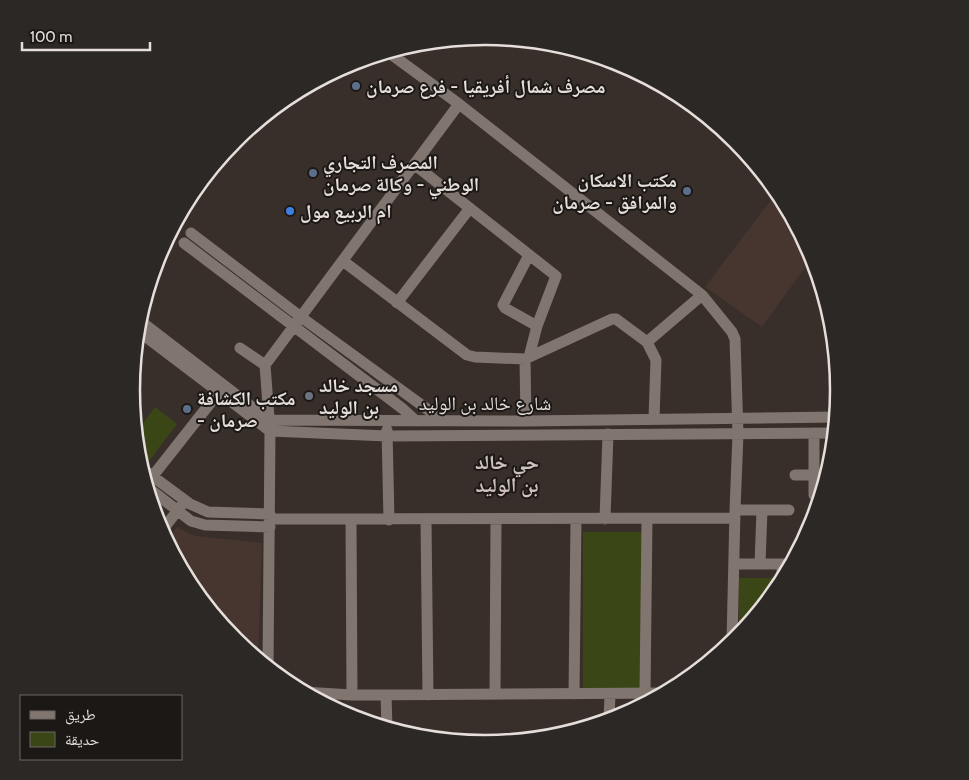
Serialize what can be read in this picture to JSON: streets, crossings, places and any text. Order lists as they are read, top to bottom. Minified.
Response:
{"streets":{"street":["شارع خالد بن الوليد"]},"districts":["حي خالد بن الوليد"],"places":["مصرف شمال أفريقيا - فرع صرمان","المصرف التجاري الوطني - وكالة صرمان","مكتب الاسكان والمرافق - صرمان","ام الربيع مول","مسجد خالد بن الوليد","مكتب الكشافة - صرمان"],"legend":["طريق","حديقة"],"scale_bar":"100 m"}
